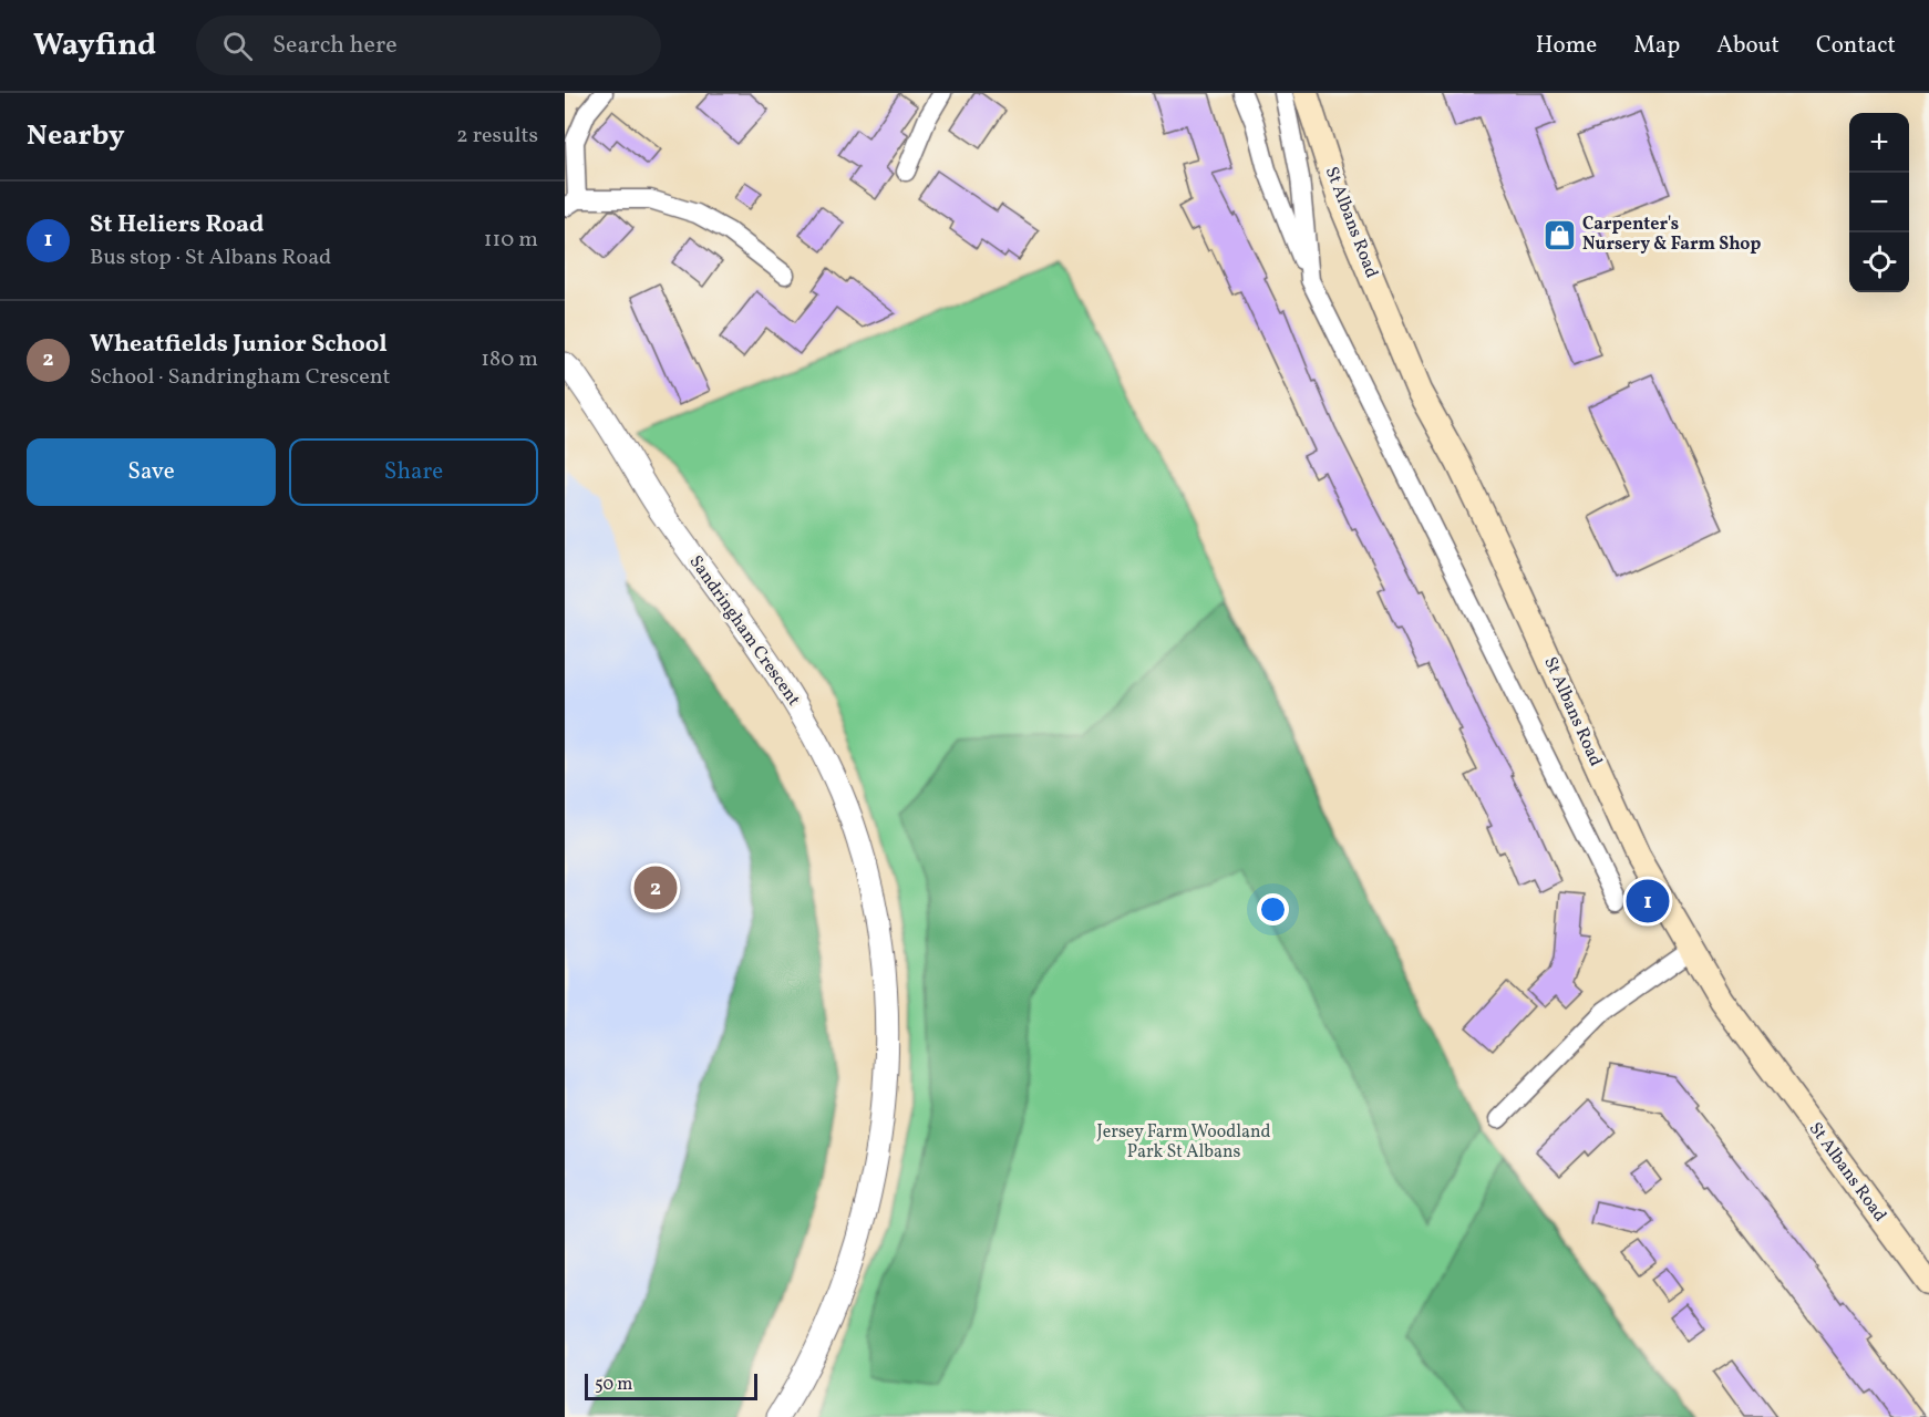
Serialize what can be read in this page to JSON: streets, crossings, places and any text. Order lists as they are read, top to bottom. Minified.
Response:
{"streets":{"main road":["St Albans Road"],"street":["Sandringham Crescent"]},"parks":["Jersey Farm Woodland Park St Albans"],"places":{"shop":["Carpenter's Nursery & Farm Shop"]},"scale_bar":"50 m","page":{"header":"Wayfind","search":"Search here","nav":["Home","Map","About","Contact"],"heading":["Nearby","2 results"],"map_buttons":["+","−"],"list":[{"mark":"1","name":"St Heliers Road","note":"Bus stop · St Albans Road","value":"110 m"},{"mark":"2","name":"Wheatfields Junior School","note":"School · Sandringham Crescent","value":"180 m"}],"buttons":["Save","Share"],"pins":["2","1"],"scale":"50 m"}}
